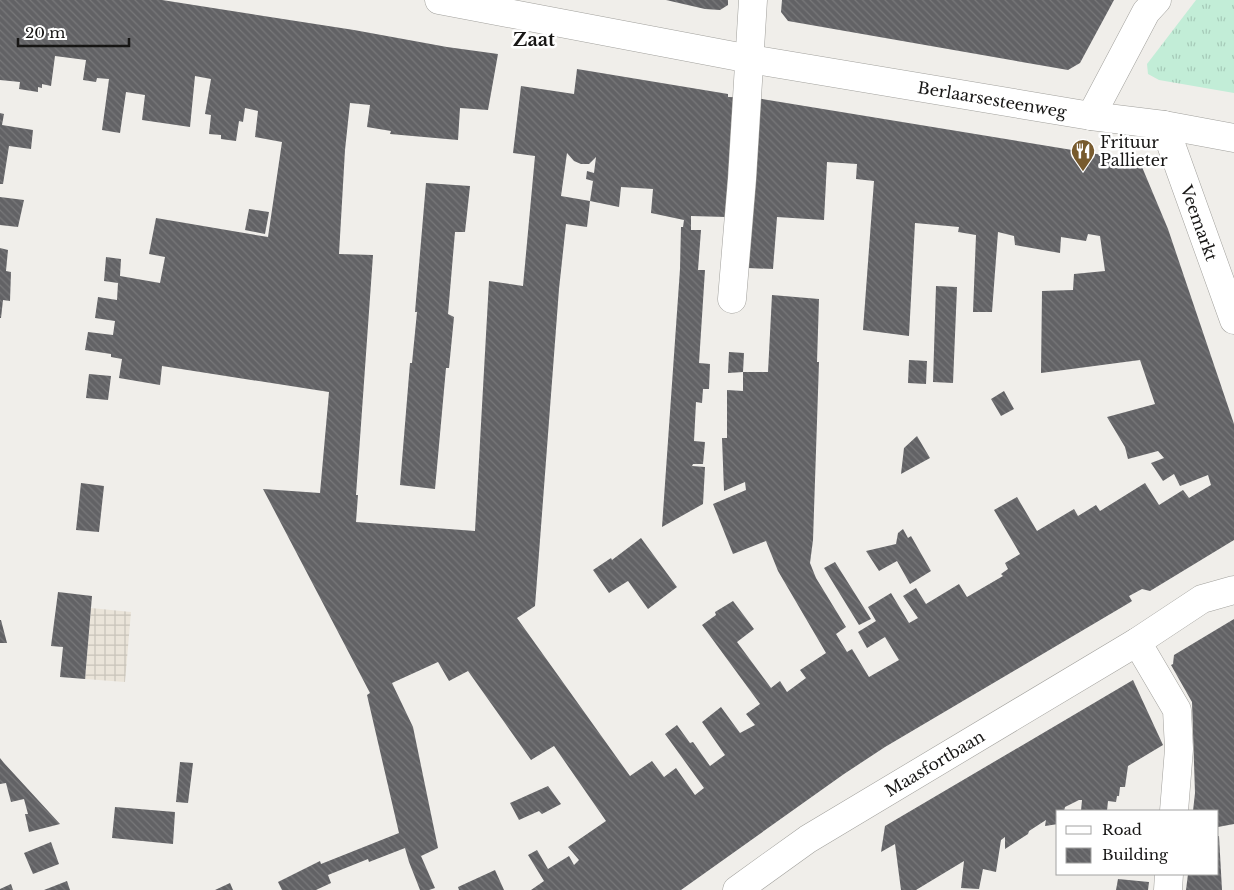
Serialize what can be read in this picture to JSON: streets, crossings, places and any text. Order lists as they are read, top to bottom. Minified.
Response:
{"streets":{"street":["Berlaarsesteenweg","Veemarkt","Maasfortbaan"]},"crossings":[["Berlaarsesteenweg","Veemarkt"]],"districts":["Zaat"],"places":{"restaurant":["Frituur Pallieter"]},"legend":["Road","Building"],"scale_bar":"20 m"}
